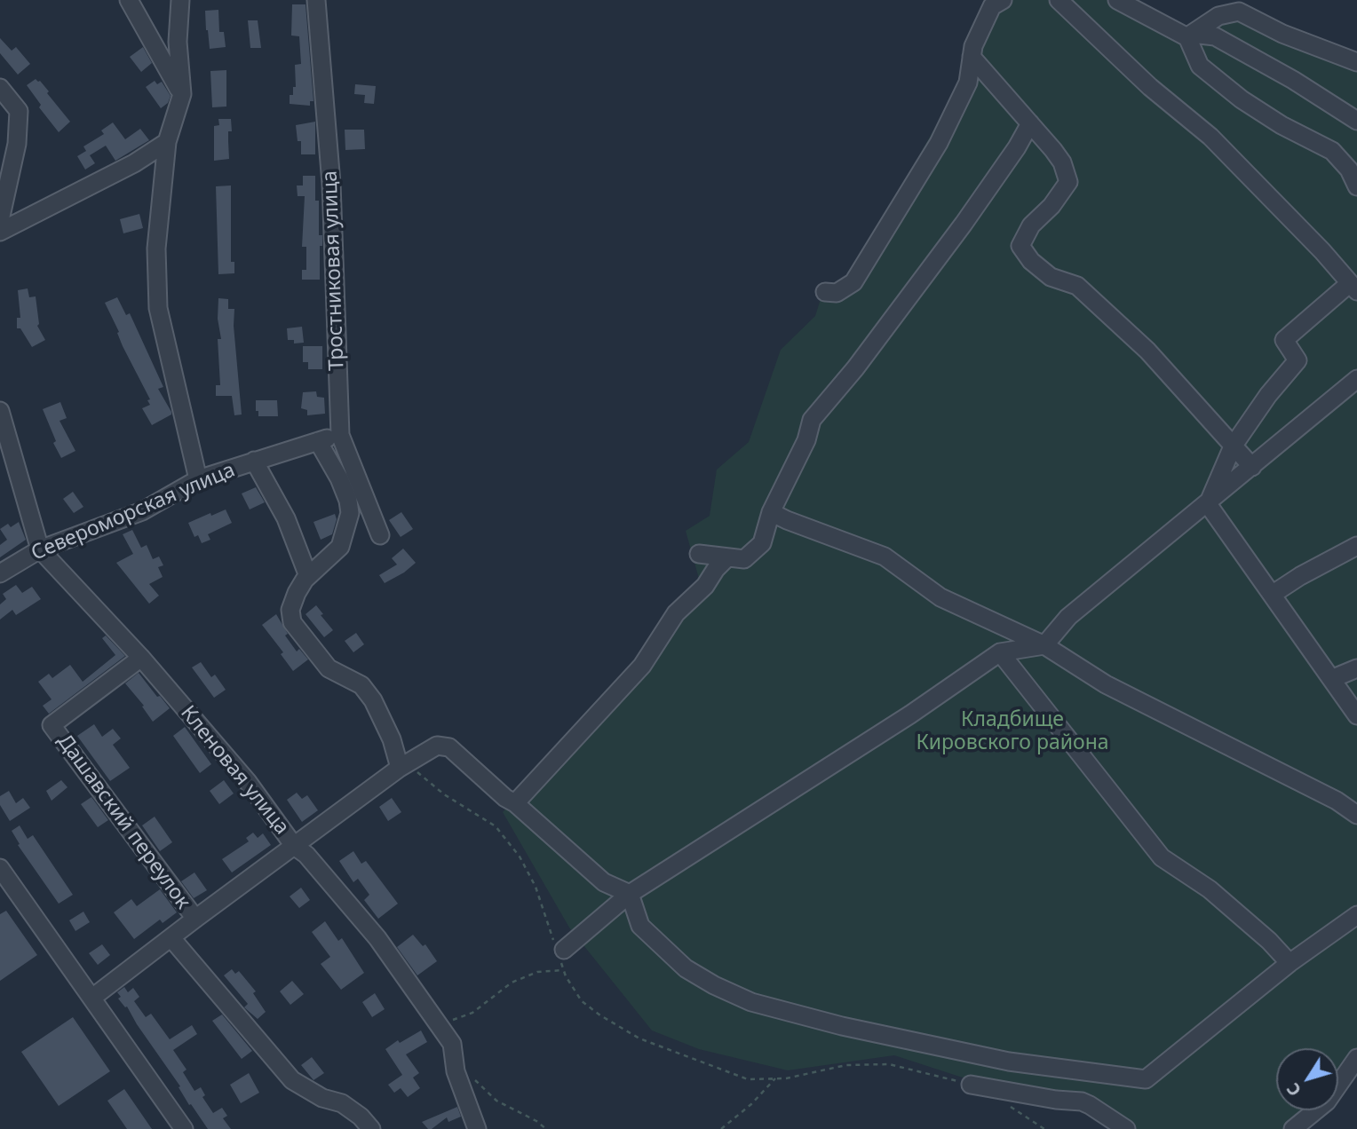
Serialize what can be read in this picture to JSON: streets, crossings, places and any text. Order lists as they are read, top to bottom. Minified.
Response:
{"streets":{"street":["Тростниковая улица","Североморская улица","Кленовая улица","Дашавский переулок"]},"crossings":[["Тростниковая улица","Североморская улица"],["Североморская улица","Кленовая улица"],["Кленовая улица","Дашавский переулок"]],"parks":["Кладбище Кировского района"],"north":"bottom left"}
